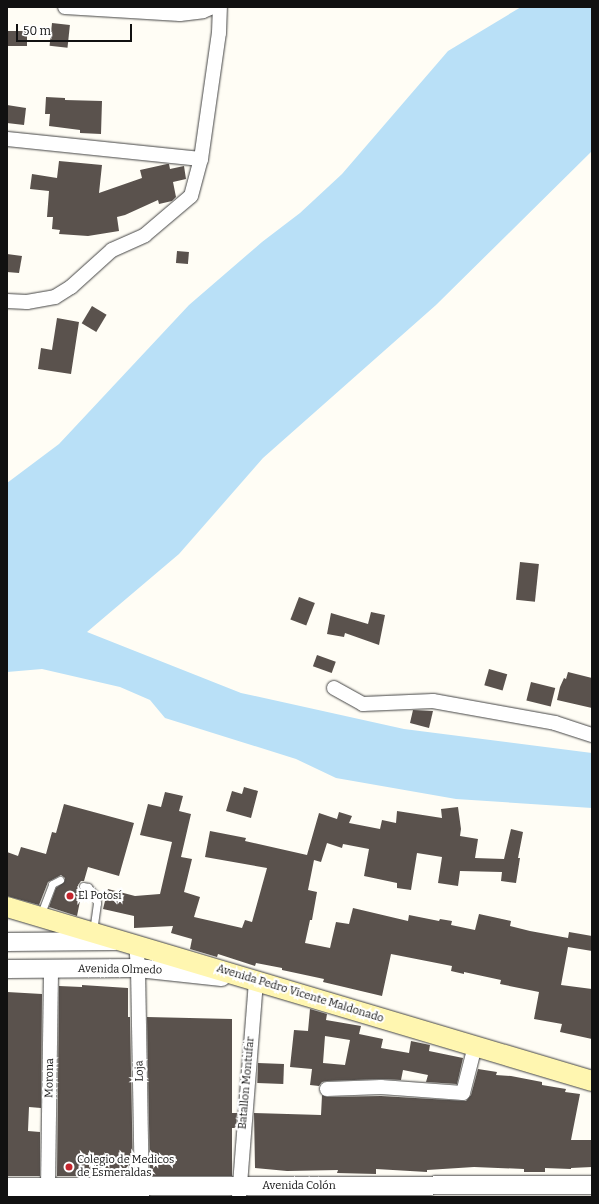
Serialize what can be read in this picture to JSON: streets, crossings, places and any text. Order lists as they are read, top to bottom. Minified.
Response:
{"streets":{"main road":["Avenida Pedro Vicente Maldonado"],"street":["Avenida Olmedo","Loja","Morona","Batallon Montufar","Avenida Colón"]},"crossings":[["Avenida Olmedo","Avenida Pedro Vicente Maldonado"],["Avenida Olmedo","Loja"],["Avenida Olmedo","Morona"],["Avenida Olmedo","Batallon Montufar"],["Avenida Pedro Vicente Maldonado","Loja"],["Avenida Pedro Vicente Maldonado","Batallon Montufar"],["Loja","Avenida Colón"],["Morona","Avenida Colón"],["Batallon Montufar","Avenida Colón"]],"places":["El Potosí","Colegio de Medicos de Esmeraldas"],"scale_bar":"50 m"}
